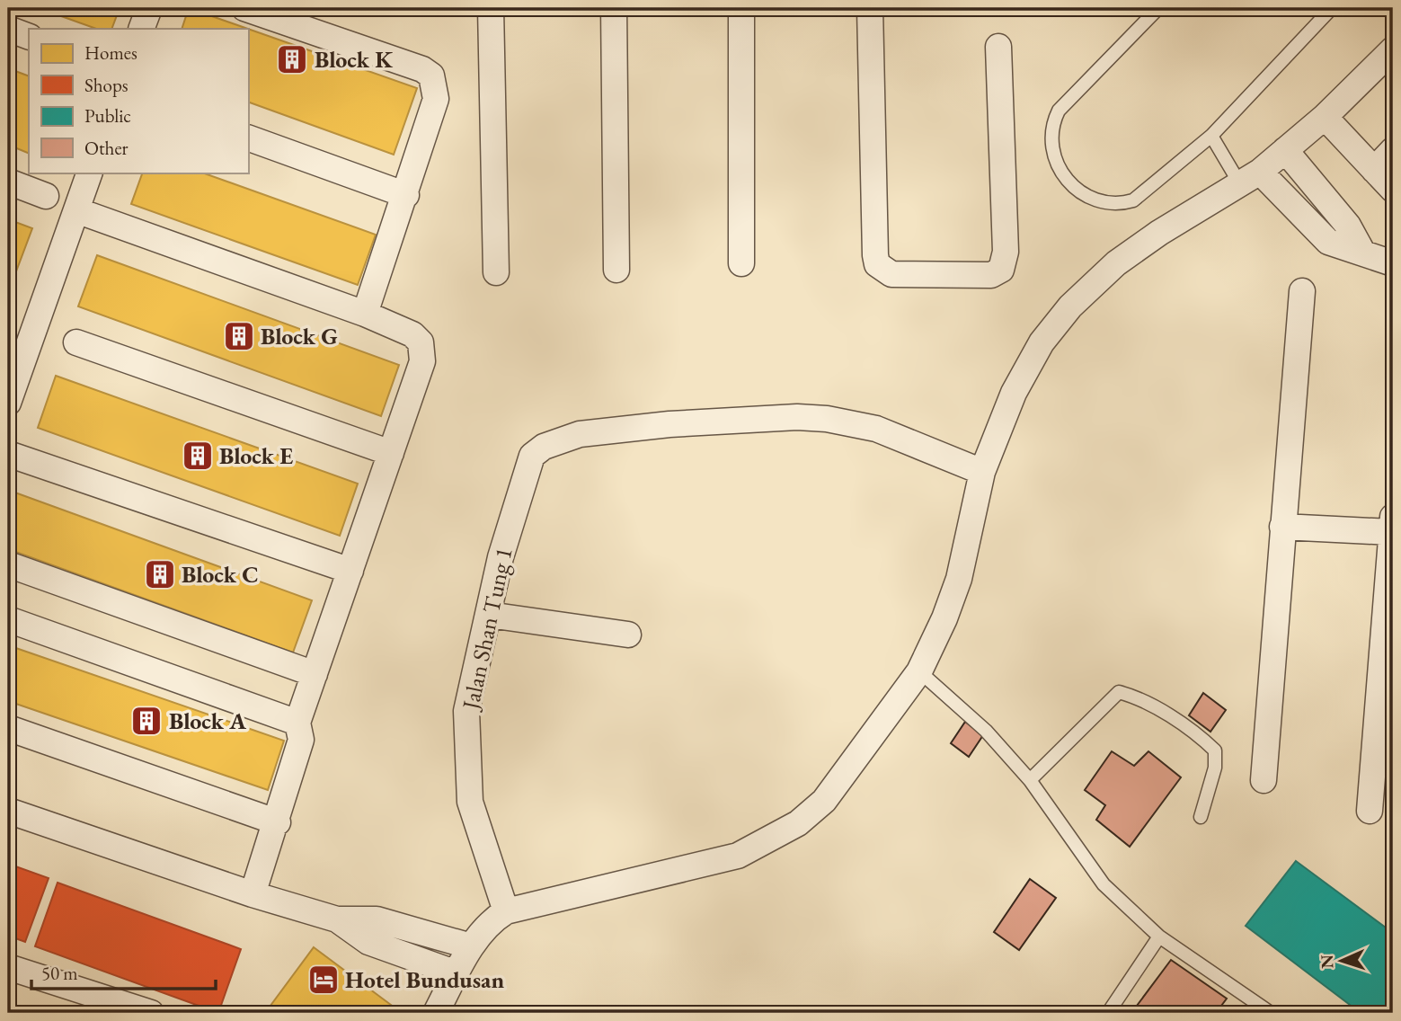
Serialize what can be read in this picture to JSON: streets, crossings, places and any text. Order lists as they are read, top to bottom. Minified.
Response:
{"streets":{"street":["Jalan Shan Tung 1"]},"places":{"building":["Block K","Block G","Block E","Block C","Block A"],"hotel":["Hotel Bundusan"]},"legend":["Homes","Shops","Public","Other"],"scale_bar":"50 m","north":"left"}
